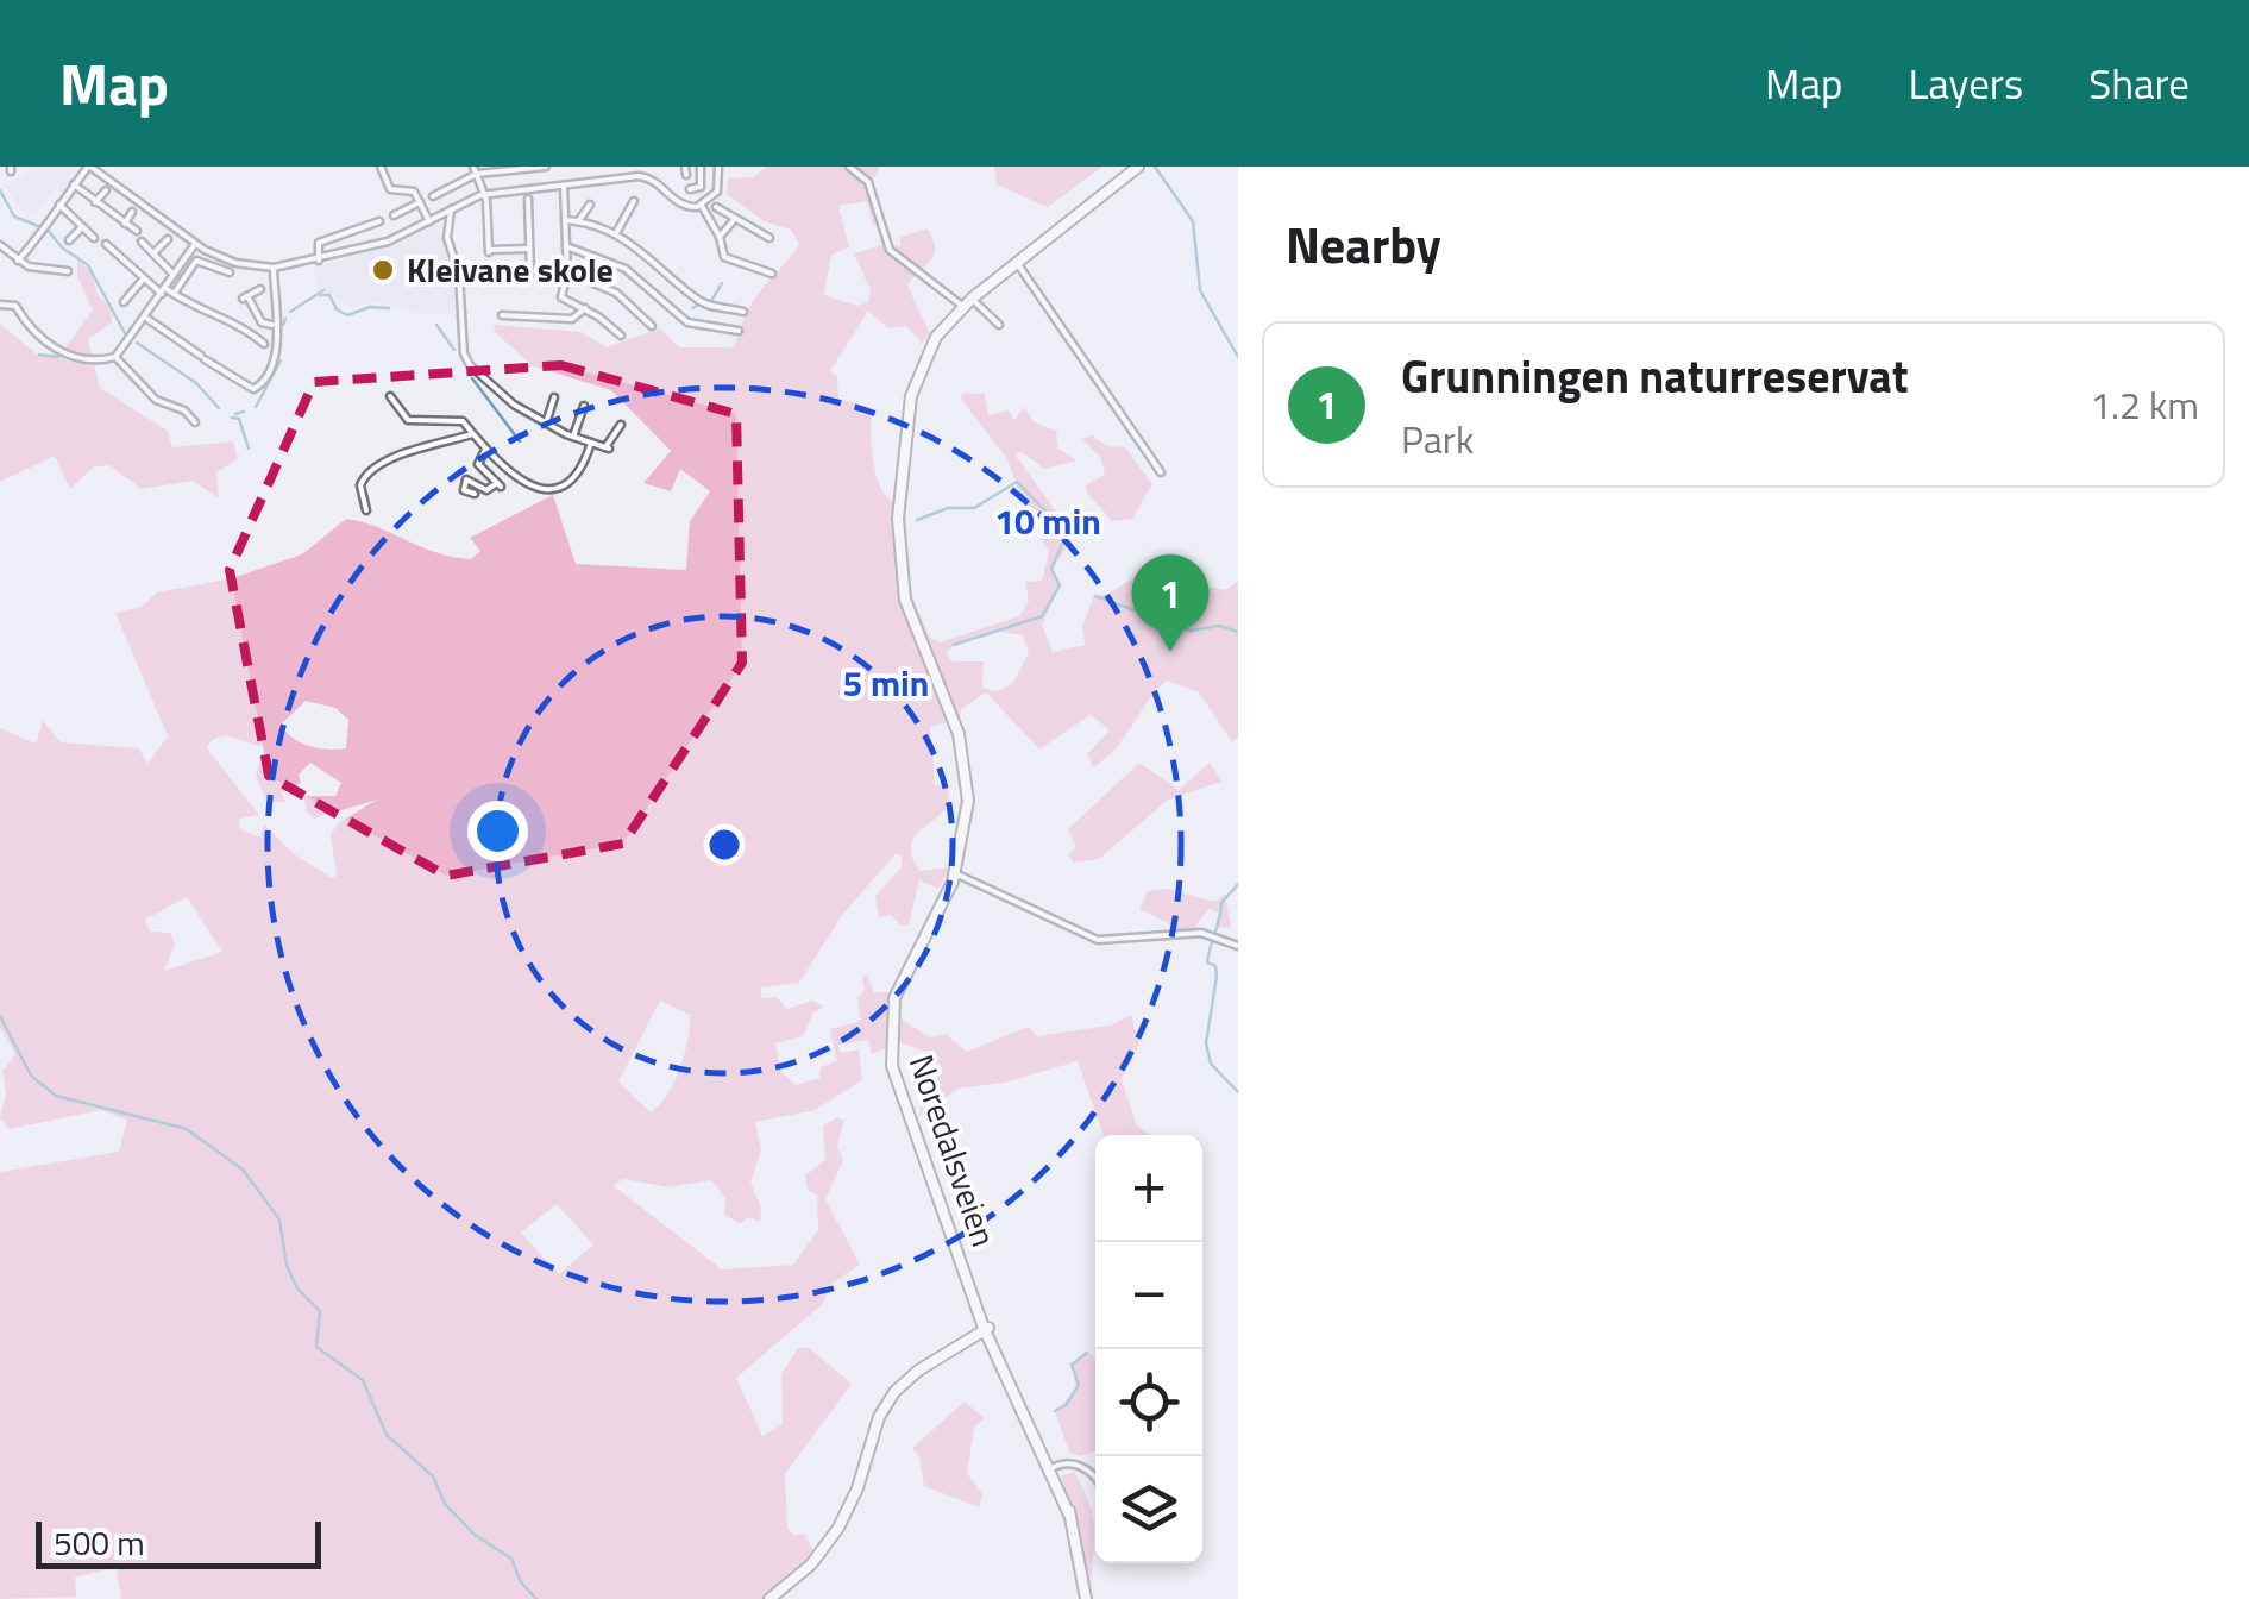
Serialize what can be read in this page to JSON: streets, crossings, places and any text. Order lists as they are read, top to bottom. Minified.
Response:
{"streets":{"main road":["Noredalsveien"]},"places":["Kleivane skole"],"scale_bar":"500 m","page":{"header":"Map","nav":["Map","Layers","Share"],"heading":"Nearby","list":[{"mark":"1","name":"Grunningen naturreservat","note":"Park","value":"1.2 km"}],"pins":"1","map_buttons":["+","−"],"scale":"500 m"},"rings":["10 min","5 min"]}
